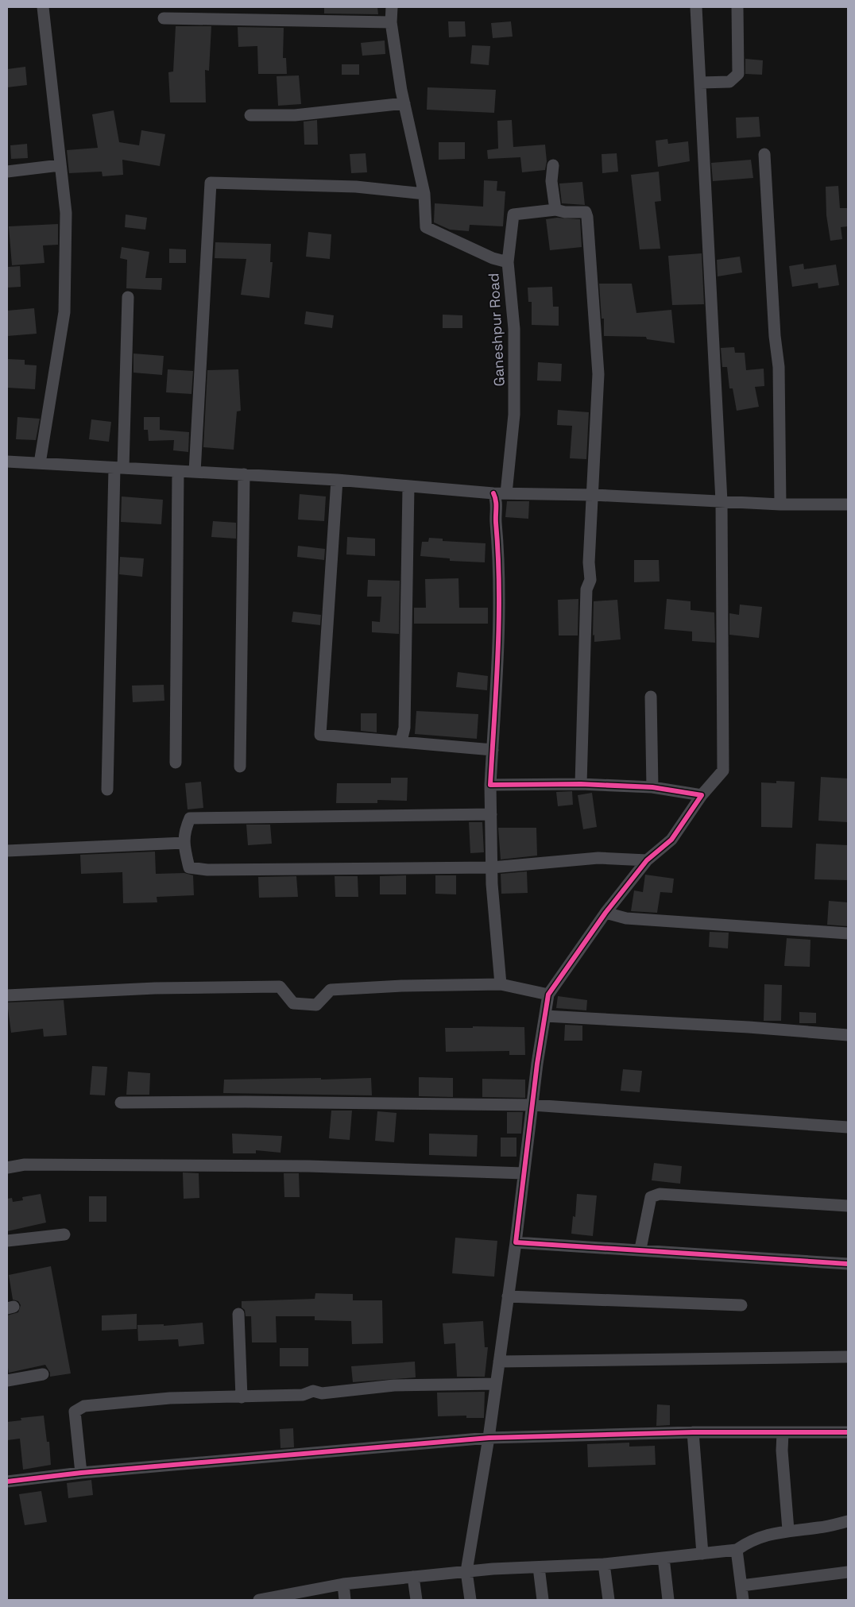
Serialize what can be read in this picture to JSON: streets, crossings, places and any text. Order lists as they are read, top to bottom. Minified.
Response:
{"streets":{"street":["Ganeshpur Road"]}}
